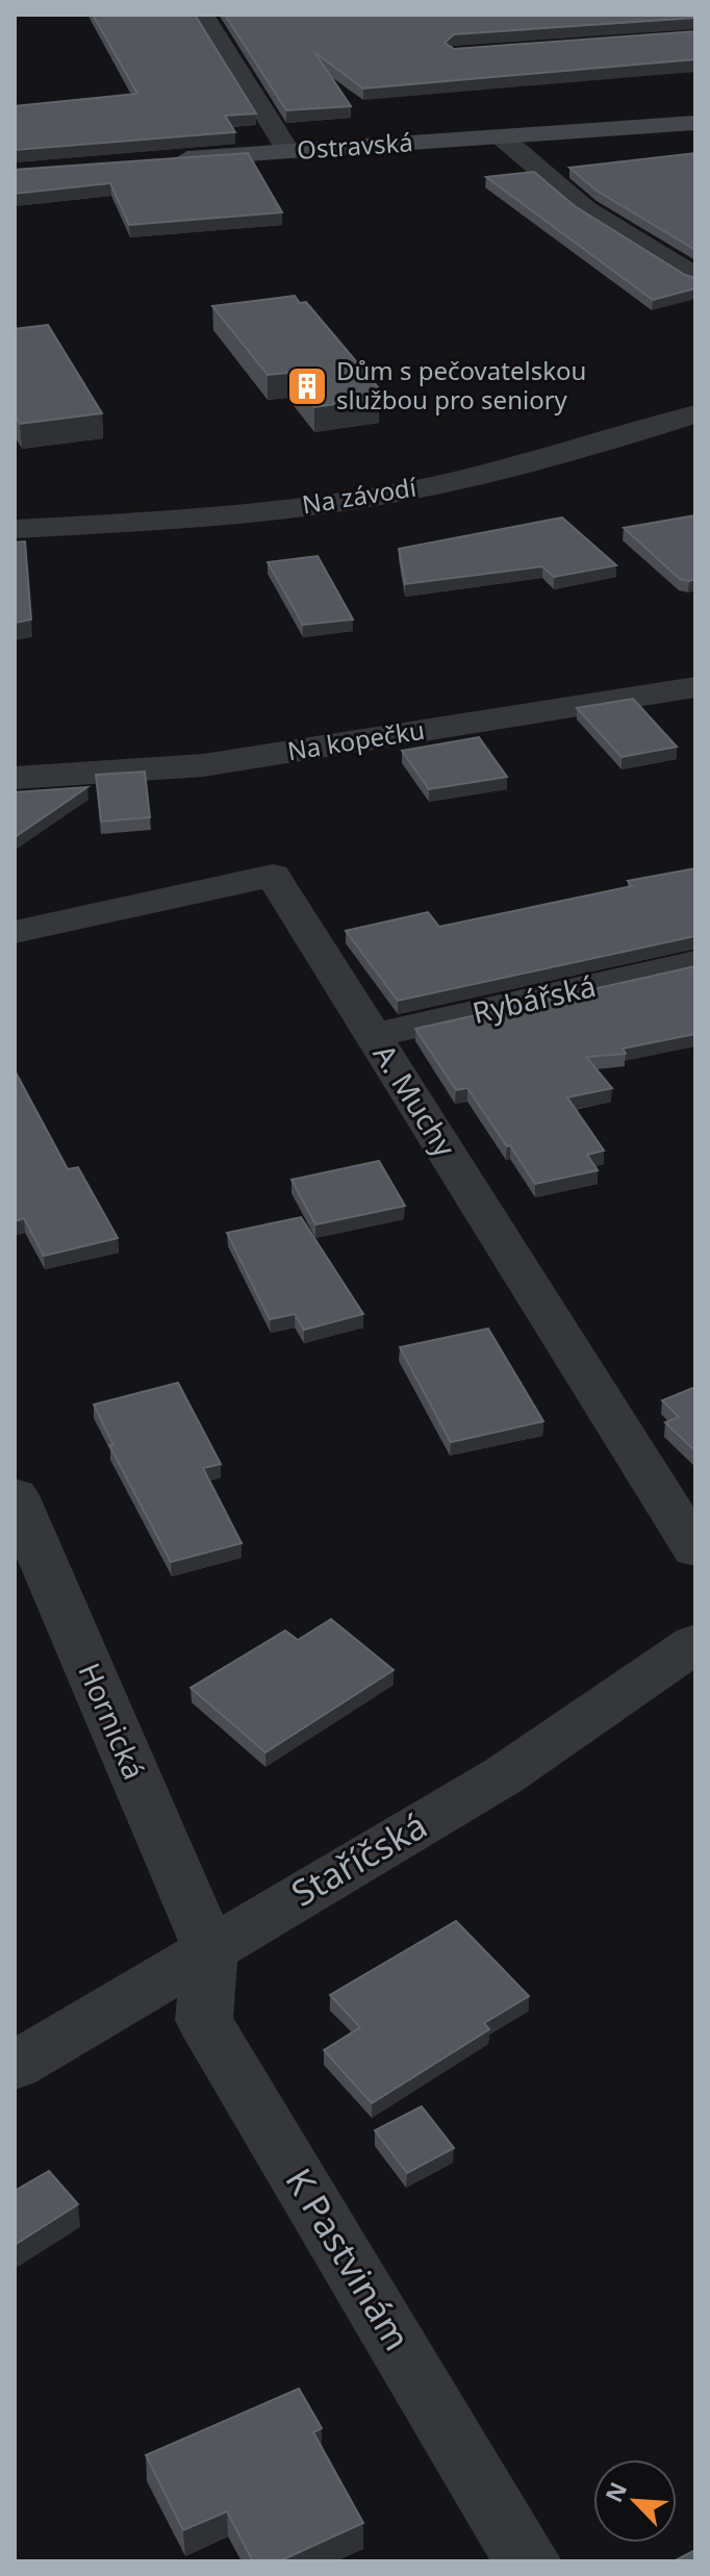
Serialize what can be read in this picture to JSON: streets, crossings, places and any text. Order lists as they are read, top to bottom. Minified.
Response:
{"streets":{"street":["Ostravská","Na závodí","Na kopečku","Rybářská","A. Muchy","Hornická","Staříčská","K Pastvinám"]},"crossings":[["Rybářská","A. Muchy"],["Hornická","Staříčská"],["Hornická","K Pastvinám"],["Staříčská","K Pastvinám"]],"places":{"building":["Dům s pečovatelskou službou pro seniory"]},"north":"top left"}
